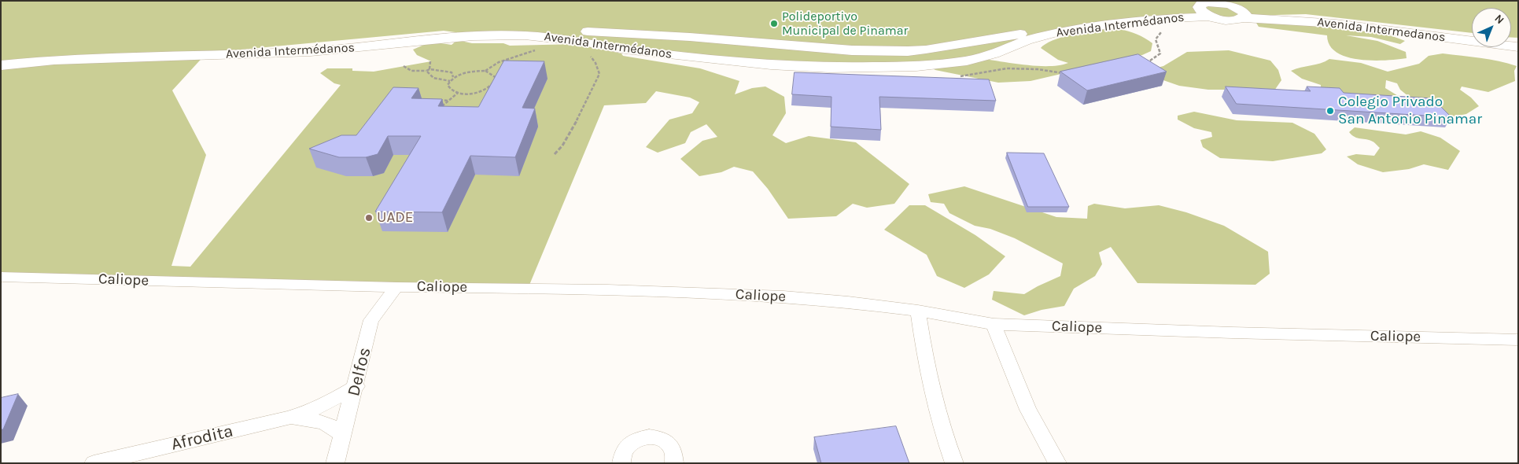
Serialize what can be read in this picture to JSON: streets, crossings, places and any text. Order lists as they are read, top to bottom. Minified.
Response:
{"streets":{"main road":["Avenida Intermédanos","Avenida Intermedanos"],"street":["Caliope","Delfos","Afrodita"]},"crossings":[["Avenida Intermédanos","Avenida Intermedanos"],["Caliope","Delfos"],["Delfos","Afrodita"]],"places":["Polideportivo Municipal de Pinamar","Colegio Privado San Antonio Pinamar","UADE"],"north":"top right"}
